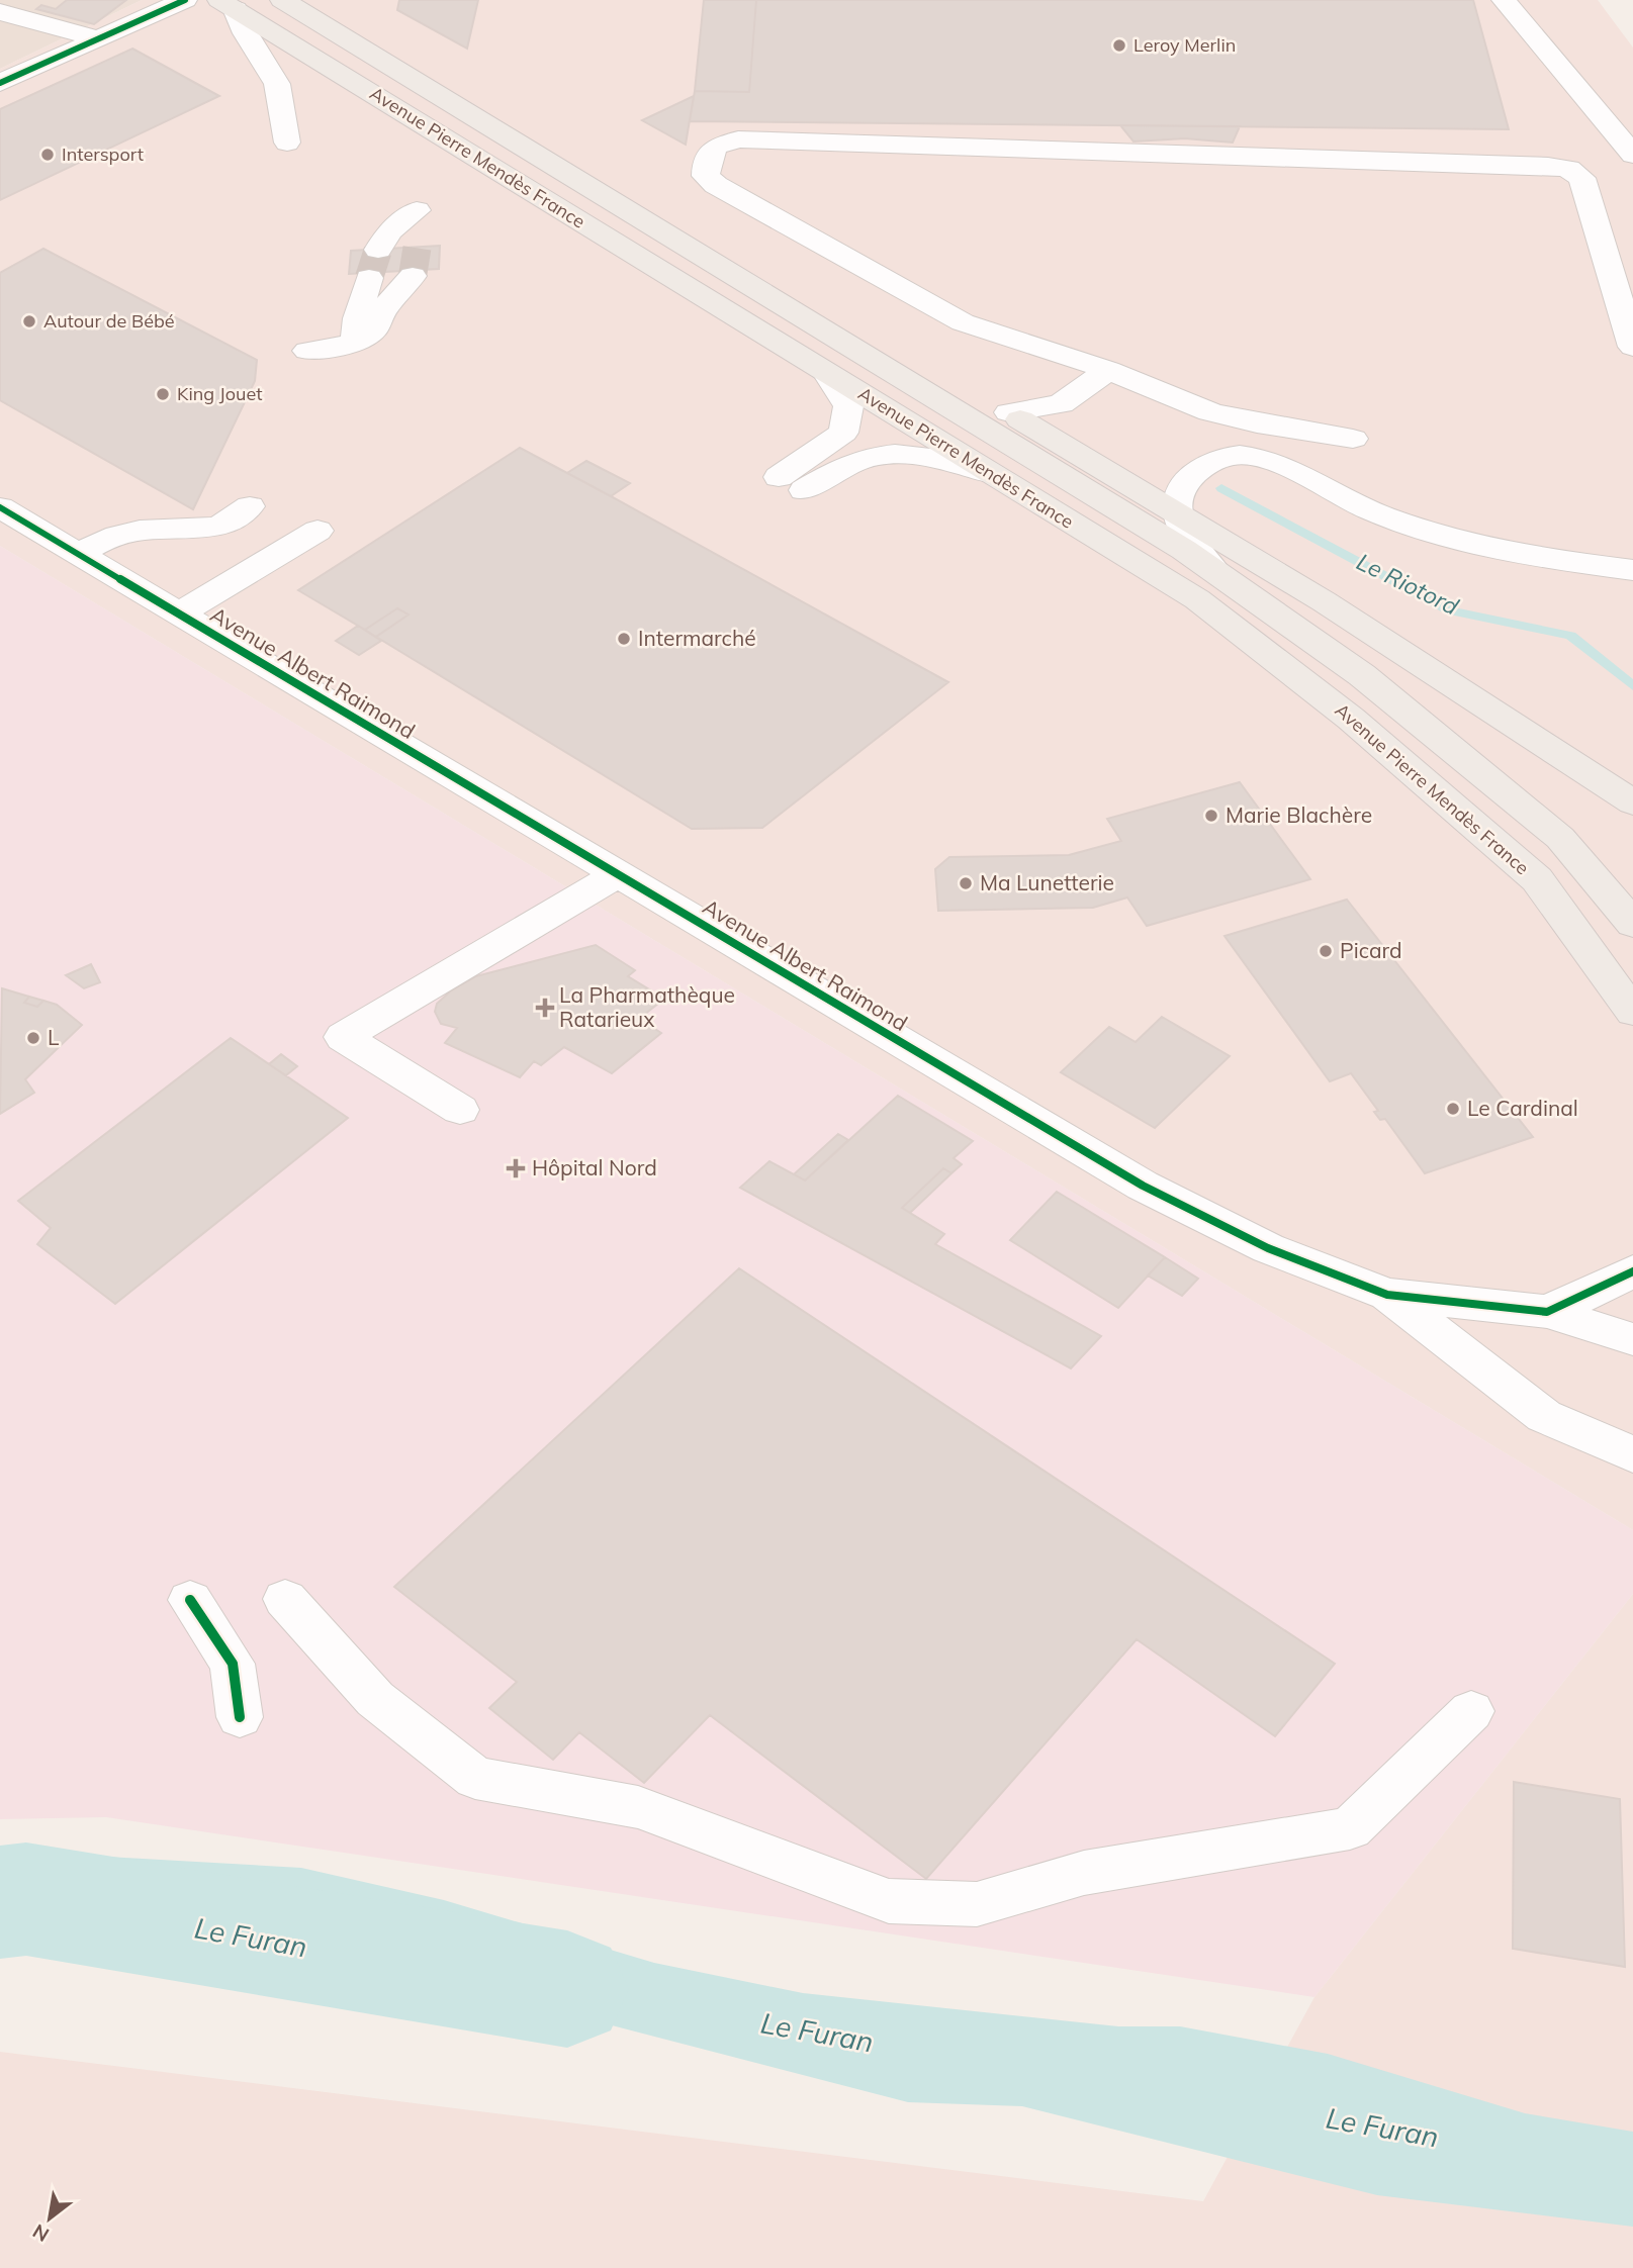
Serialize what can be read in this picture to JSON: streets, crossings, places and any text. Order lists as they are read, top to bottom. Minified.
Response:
{"streets":{"main road":["Avenue Pierre Mendès France"],"street":["Avenue Albert Raimond"]},"water":["Le Riotord","Le Furan"],"places":{"other":["Leroy Merlin","Intersport","Autour de Bébé","King Jouet","Intermarché","Marie Blachère","Ma Lunetterie","Picard","L","Le Cardinal"],"health":["La Pharmathèque Ratarieux","Hôpital Nord"]},"north":"bottom left"}
